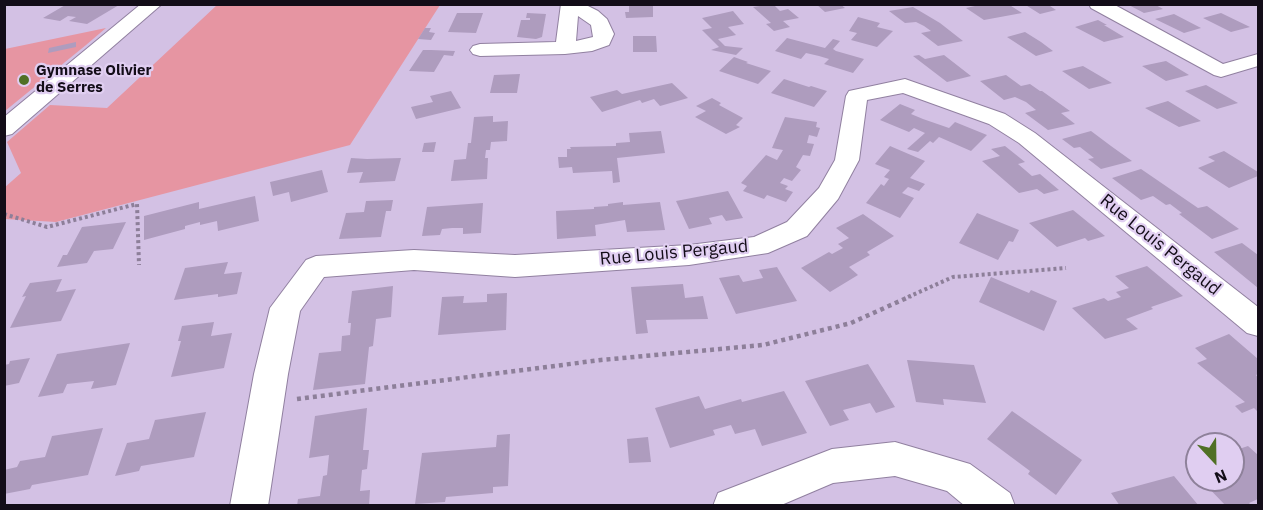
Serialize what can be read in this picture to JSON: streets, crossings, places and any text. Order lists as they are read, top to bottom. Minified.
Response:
{"streets":{"street":["Rue Louis Pergaud"]},"places":["Gymnase Olivier de Serres"],"north":"bottom"}
